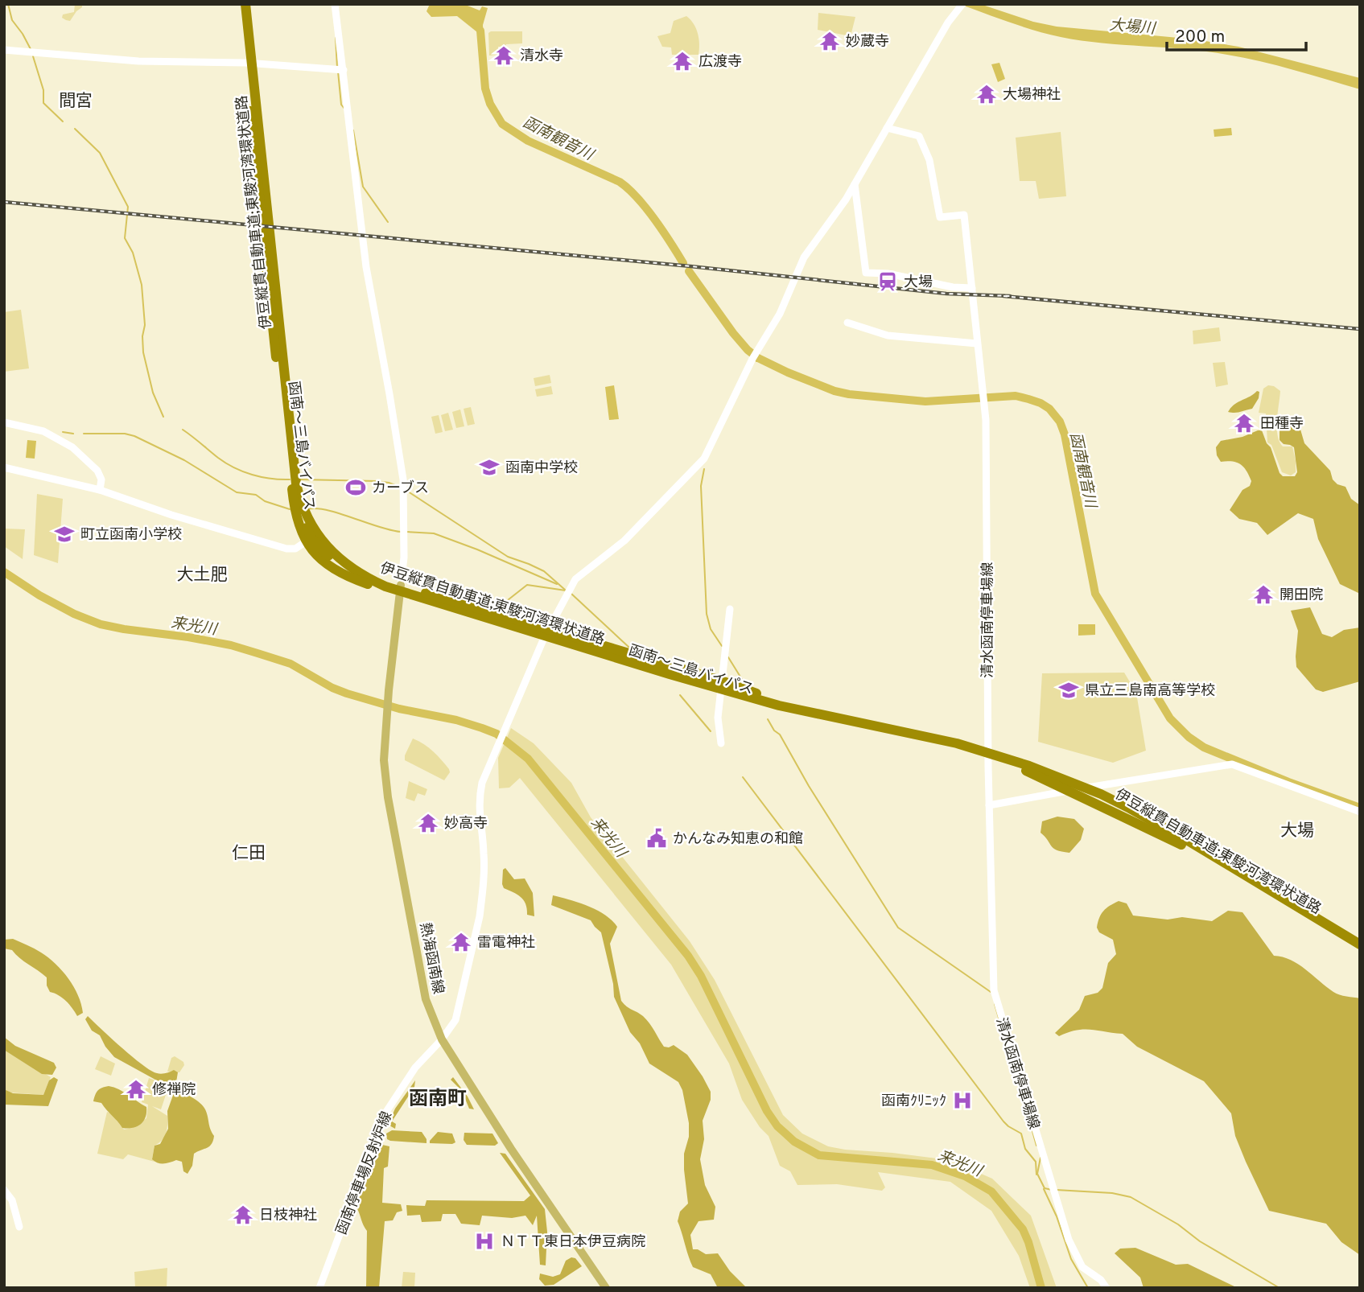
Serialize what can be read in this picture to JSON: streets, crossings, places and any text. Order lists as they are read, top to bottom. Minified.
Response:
{"streets":{"highway":["伊豆縦貫自動車道;東駿河湾環状道路","函南～三島バイパス"],"main road":["熱海函南線"],"street":["清水函南停車場線","函南停車場反射炉線"]},"crossings":[["伊豆縦貫自動車道;東駿河湾環状道路","函南～三島バイパス"],["函南～三島バイパス","清水函南停車場線"],["函南～三島バイパス","熱海函南線"],["函南～三島バイパス","函南停車場反射炉線"],["清水函南停車場線","函南停車場反射炉線"],["熱海函南線","函南停車場反射炉線"]],"districts":["間宮","大土肥","大場","仁田","函南町"],"water":["大場川","函南観音川","来光川"],"places":{"temple":["妙蔵寺","清水寺","広渡寺","大場神社","田種寺","開田院","妙高寺","雷電神社","修禅院","日枝神社"],"station":["大場"],"school or university":["函南中学校","町立函南小学校","県立三島南高等学校"],"sports":["カーブス"],"public building":["かんなみ知恵の和館"],"hospital":["函南ｸﾘﾆｯｸ","ＮＴＴ東日本伊豆病院"]},"scale_bar":"200 m"}
